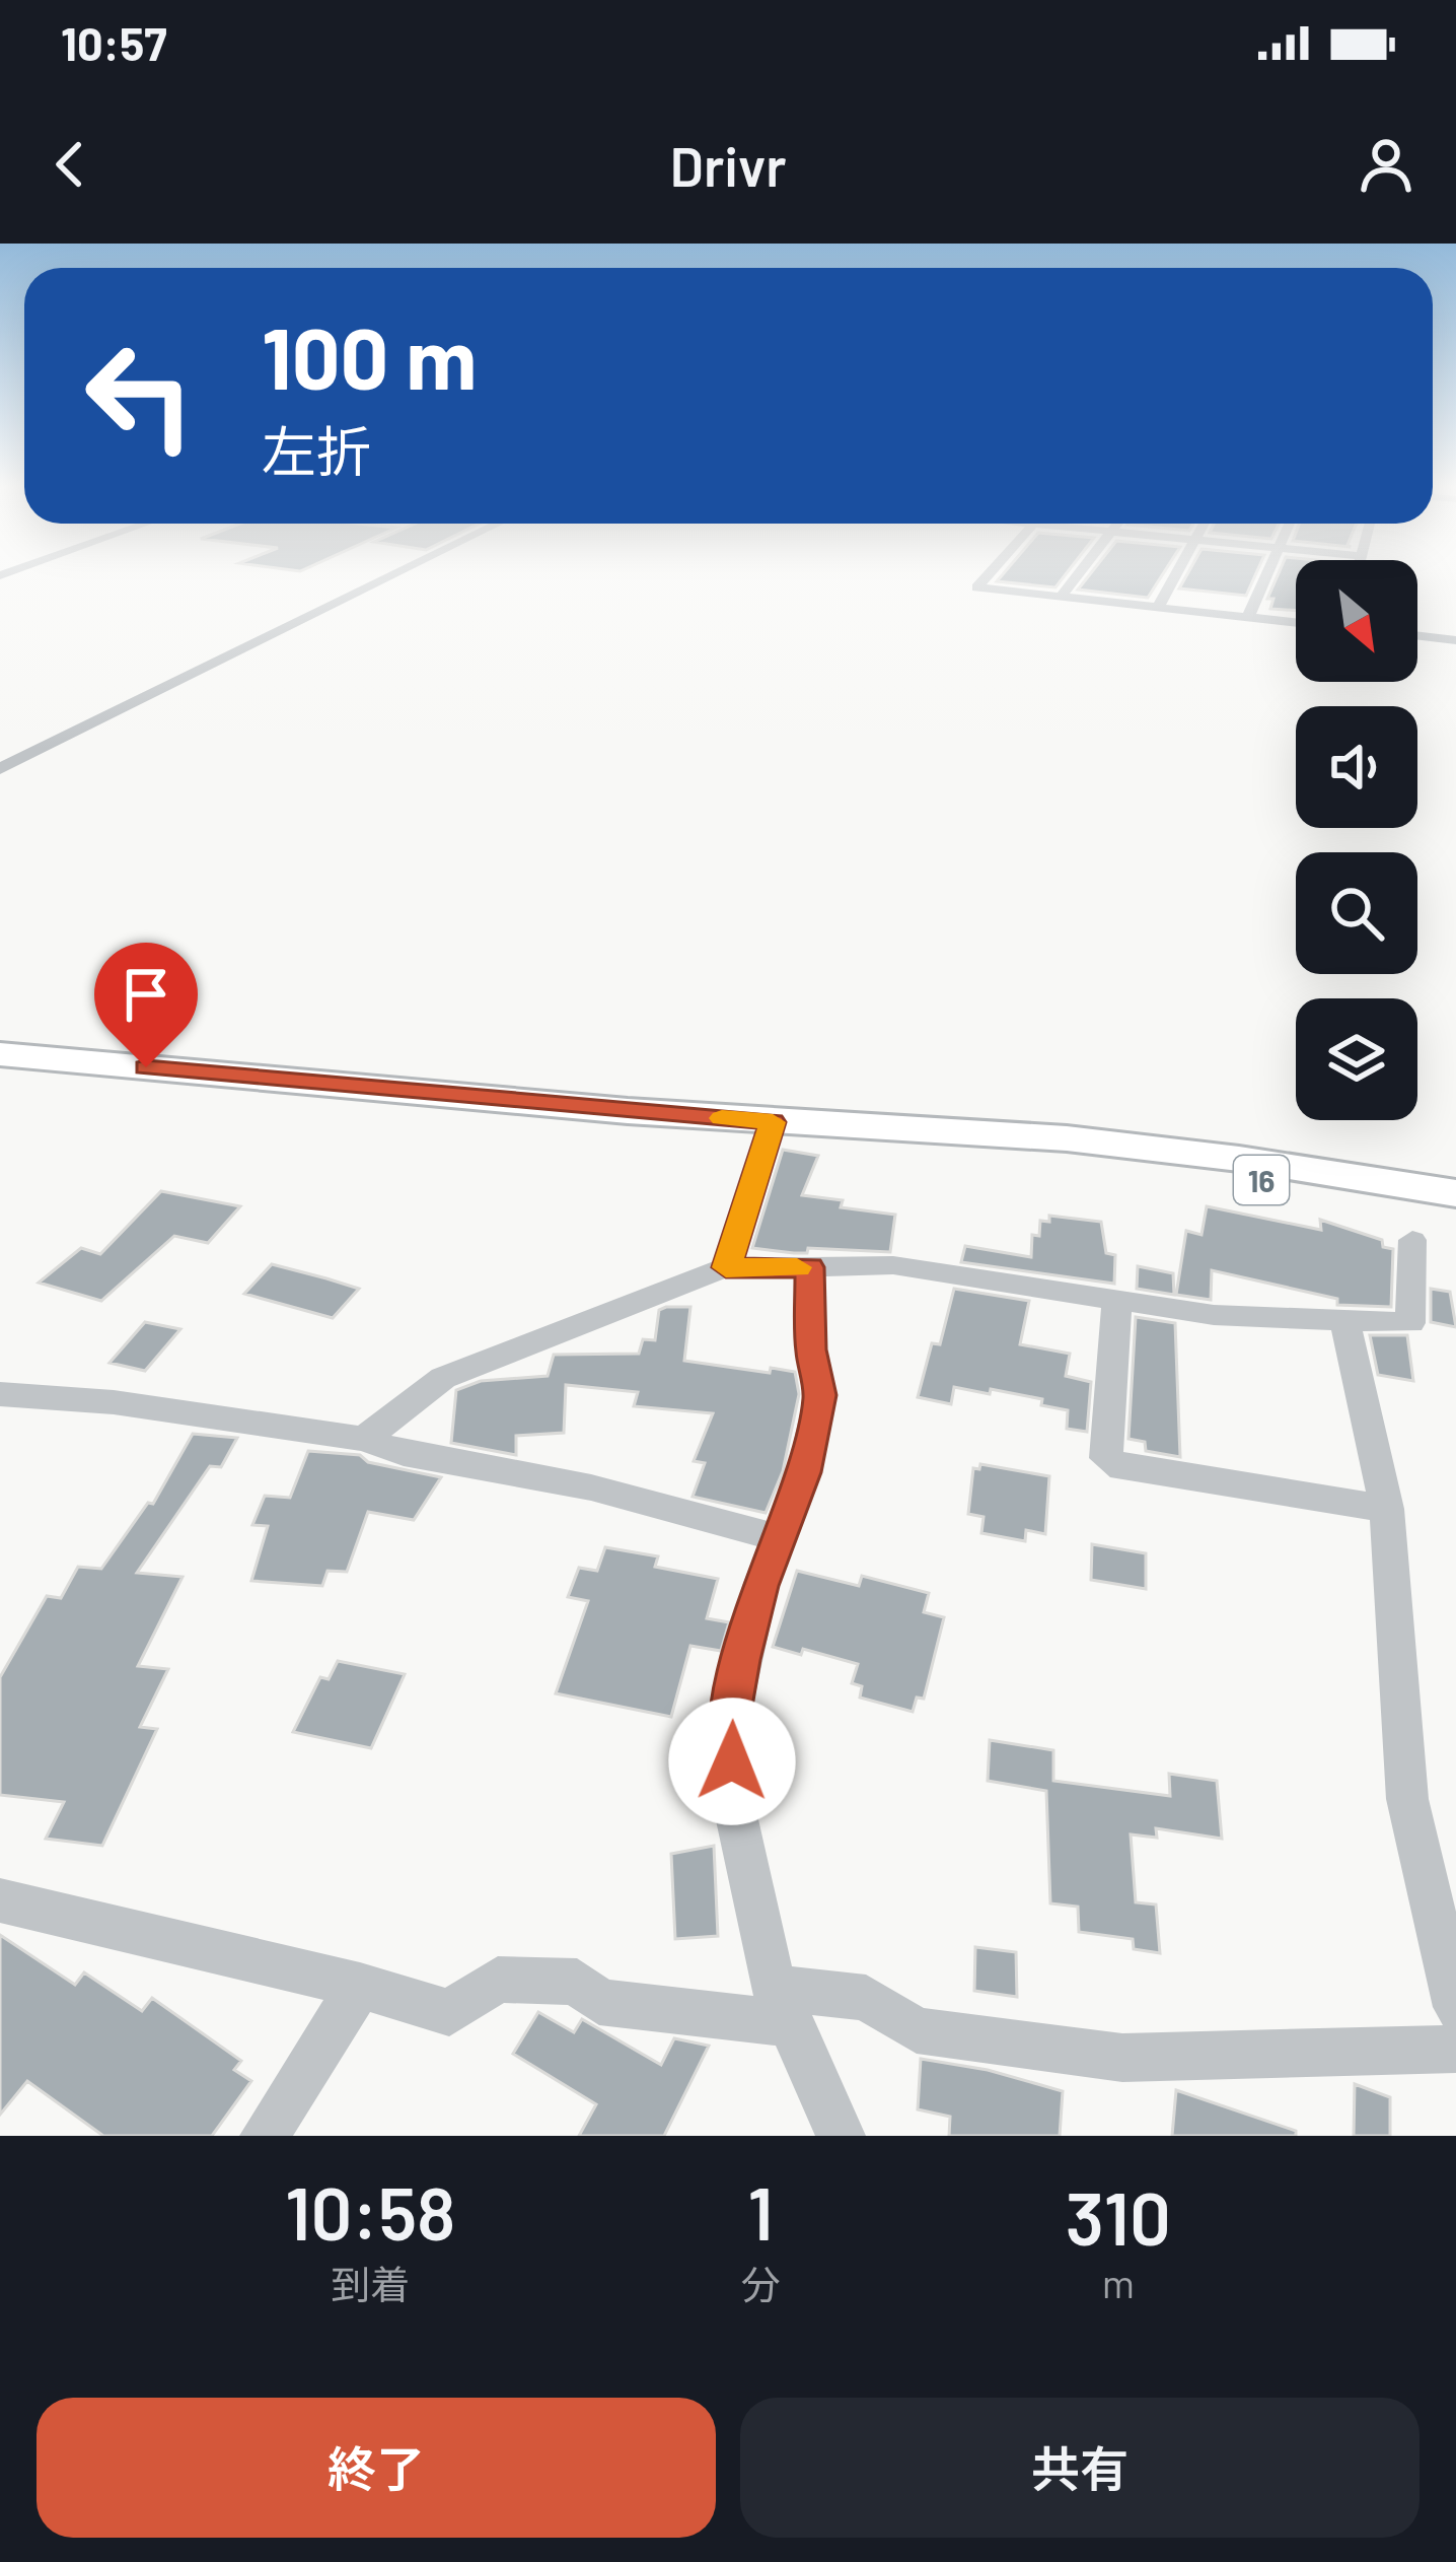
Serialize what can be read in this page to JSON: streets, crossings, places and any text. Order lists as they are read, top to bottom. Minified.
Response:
{"streets":{"main road":["16"]},"north":"bottom right","page":{"status":"10:57","header":"Drivr","turn":["100 m","左折"],"eta":["10:58","到着","1","分","310","m"],"buttons":["終了","共有"]}}
